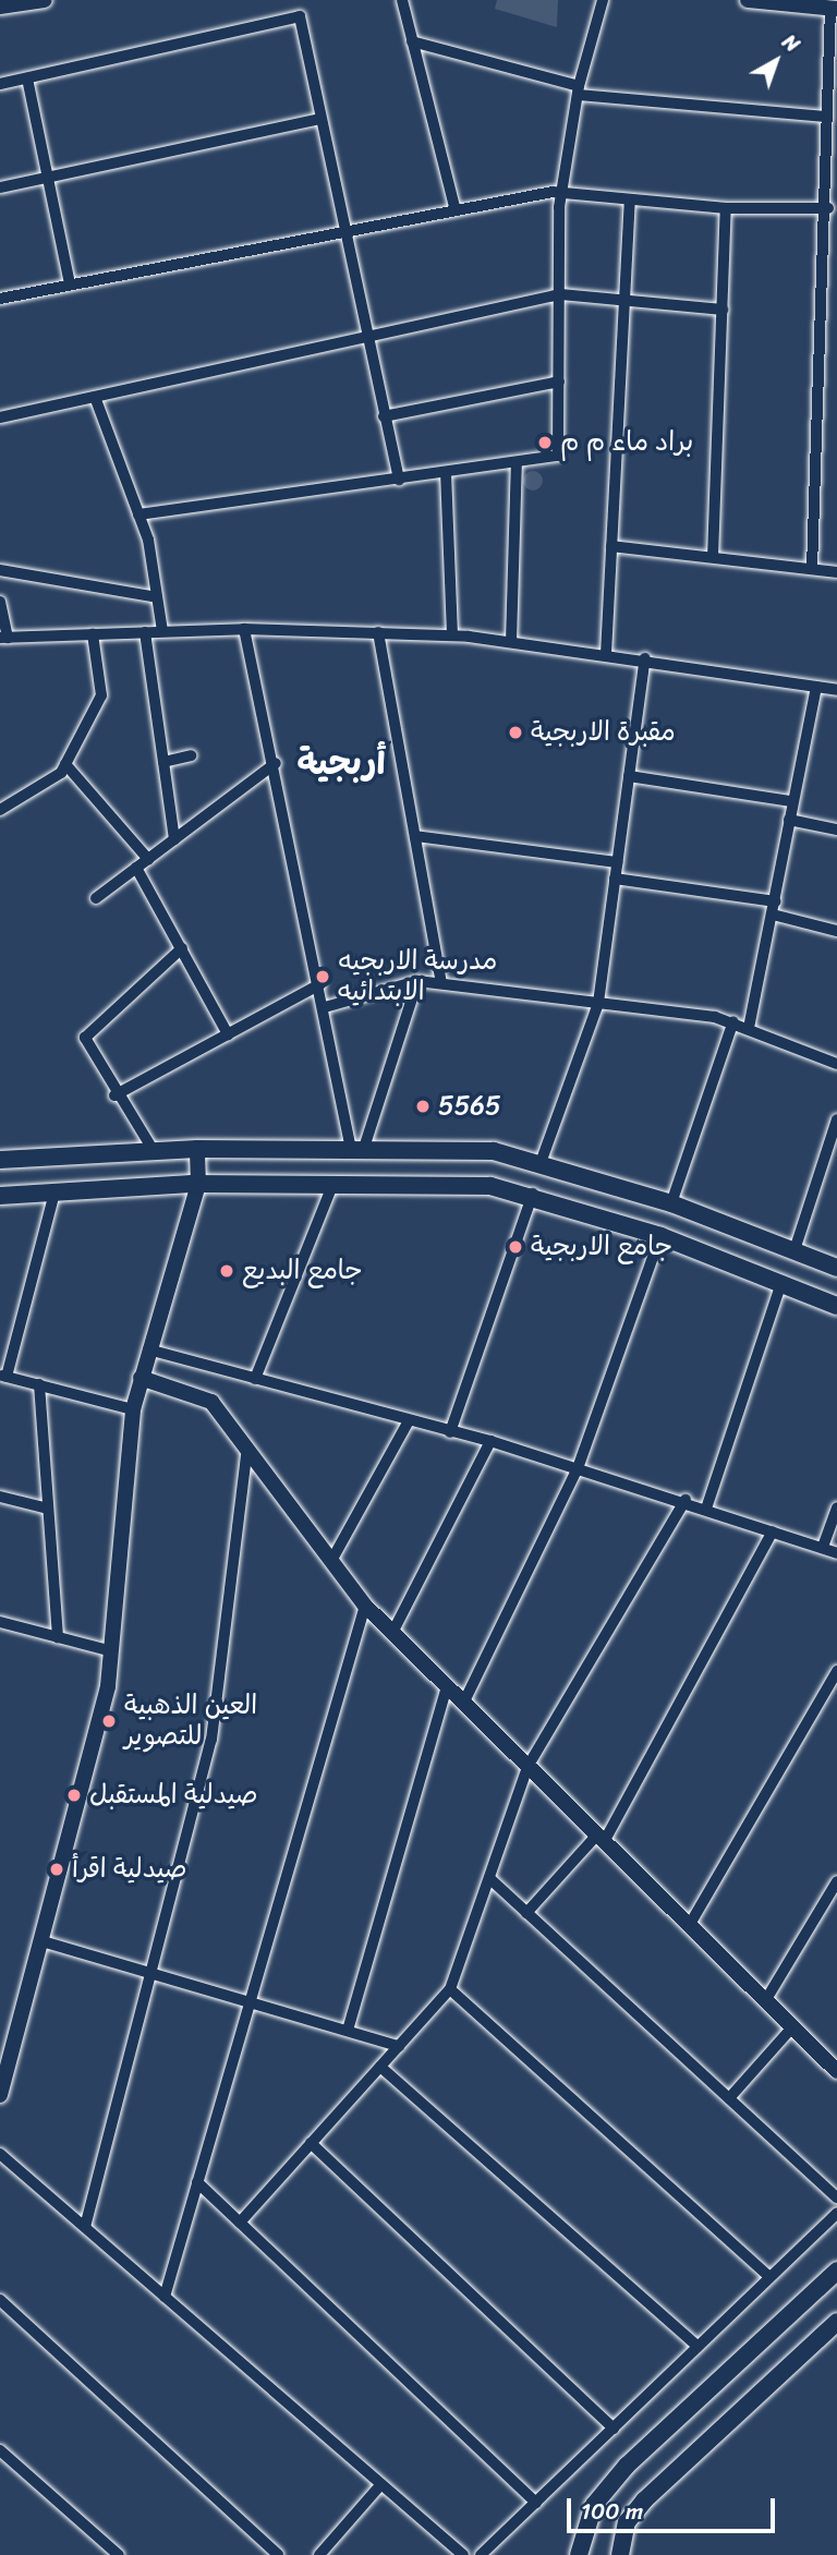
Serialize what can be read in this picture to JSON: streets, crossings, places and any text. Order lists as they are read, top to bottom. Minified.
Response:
{"districts":["أربجية"],"places":["براد ماء م م","مقبرة الاربجية","مدرسة الاربجيه الابتدائيه","5565","جامع الاربجية","جامع البديع","العين الذهبية للتصوير","صيدلية المستقبل","صيدلية اقرأ"],"scale_bar":"100 m","north":"top right"}
